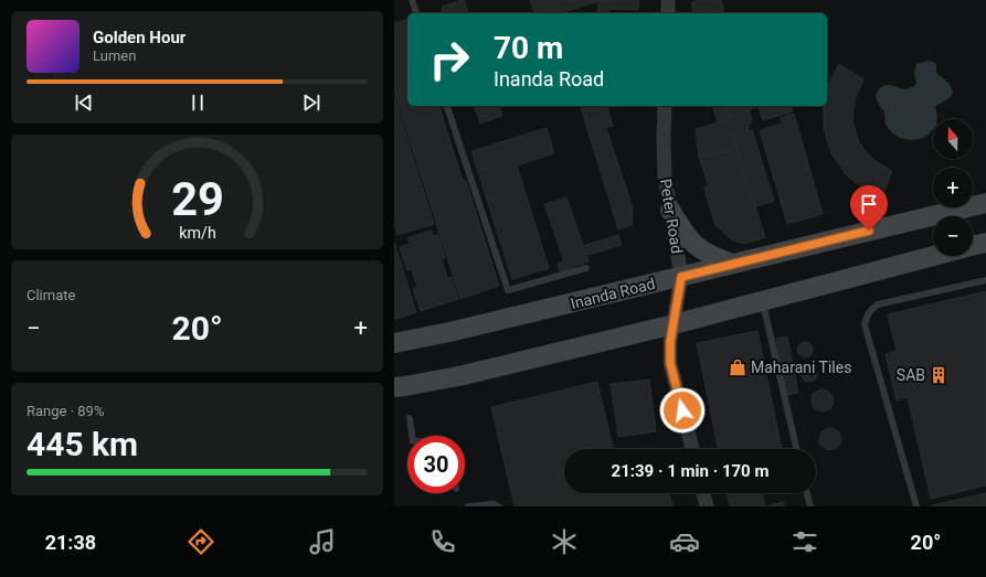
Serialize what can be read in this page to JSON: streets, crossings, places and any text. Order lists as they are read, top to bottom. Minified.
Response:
{"streets":{"main road":["Inanda Road"],"street":["Peter Road"]},"crossings":[["Peter Road","Inanda Road"]],"places":{"shop":["Maharani Tiles"],"building":["SAB"]},"north":"top","page":{"turn":["70 m","Inanda Road"],"song":["Golden Hour","Lumen"],"map_buttons":["+","−"],"tile":["Climate",["Range · 89%","445 km"]],"heat":["−","20°","+"],"limit":"30","trip":"21:39 · 1 min · 170 m","tabs":["21:38","20°"],"gauge":["29","km/h"]}}
